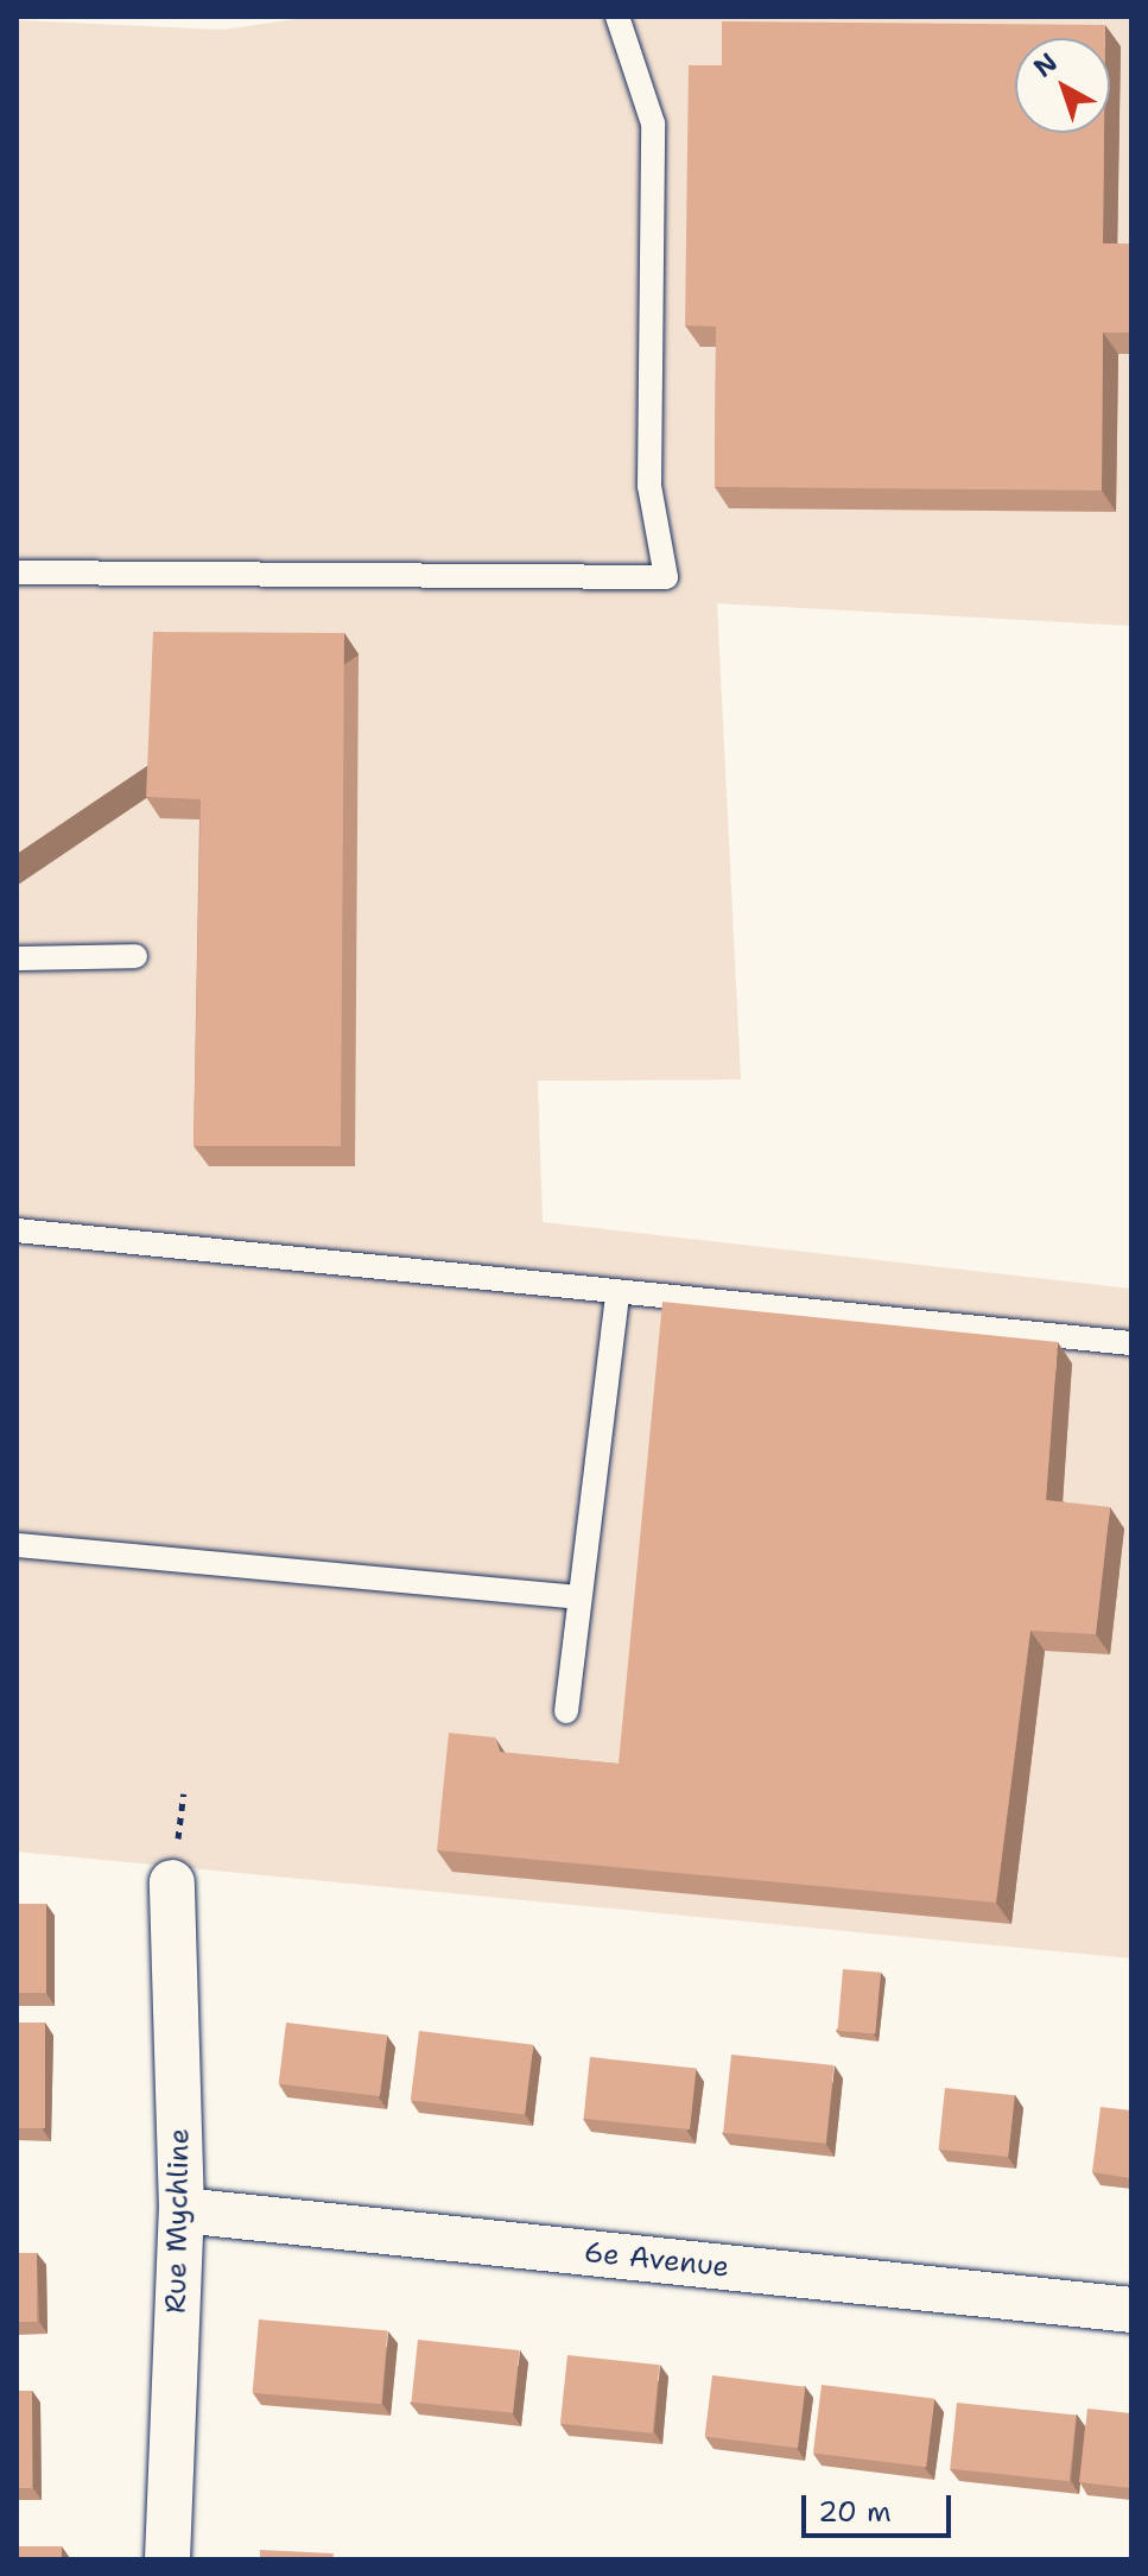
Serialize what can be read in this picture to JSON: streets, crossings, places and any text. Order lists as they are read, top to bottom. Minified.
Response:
{"streets":{"street":["Rue Mychline","6e Avenue"]},"crossings":[["Rue Mychline","6e Avenue"]],"scale_bar":"20 m","north":"top left"}
